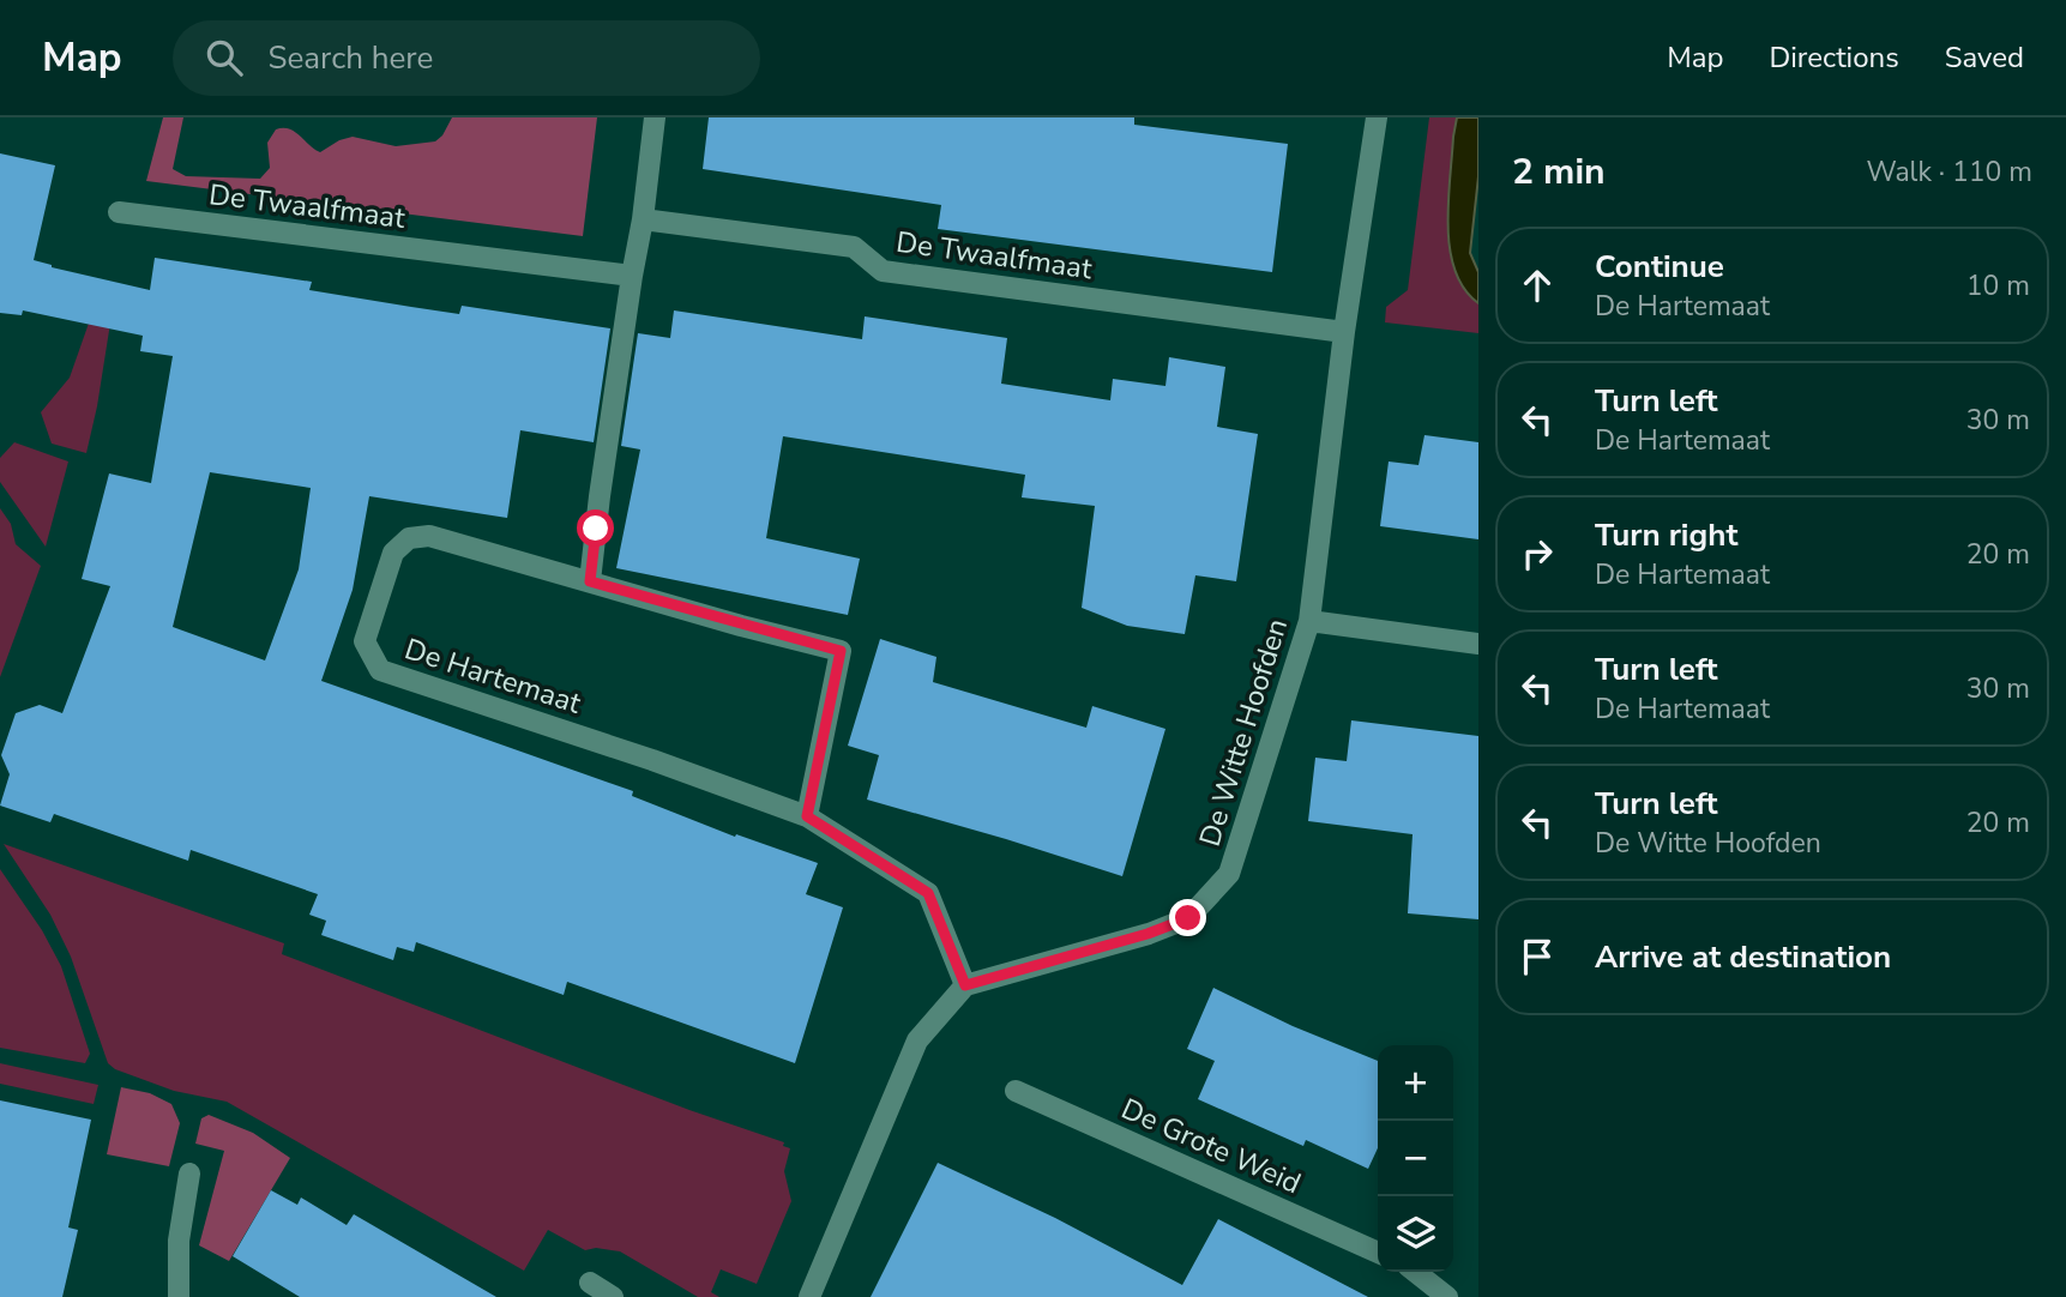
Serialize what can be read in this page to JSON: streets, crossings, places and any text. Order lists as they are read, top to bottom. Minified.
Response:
{"streets":{"street":["De Twaalfmaat","De Hartemaat","De Witte Hoofden","De Grote Weid"]},"crossings":[["De Twaalfmaat","De Witte Hoofden"],["De Hartemaat","De Witte Hoofden"]],"page":{"header":"Map","search":"Search here","nav":["Map","Directions","Saved"],"heading":["2 min","Walk · 110 m"],"list":[["Continue","De Hartemaat","10 m"],["Turn left","De Hartemaat","30 m"],["Turn right","De Hartemaat","20 m"],["Turn left","De Hartemaat","30 m"],["Turn left","De Witte Hoofden","20 m"],"Arrive at destination"],"map_buttons":["+","−"]}}
